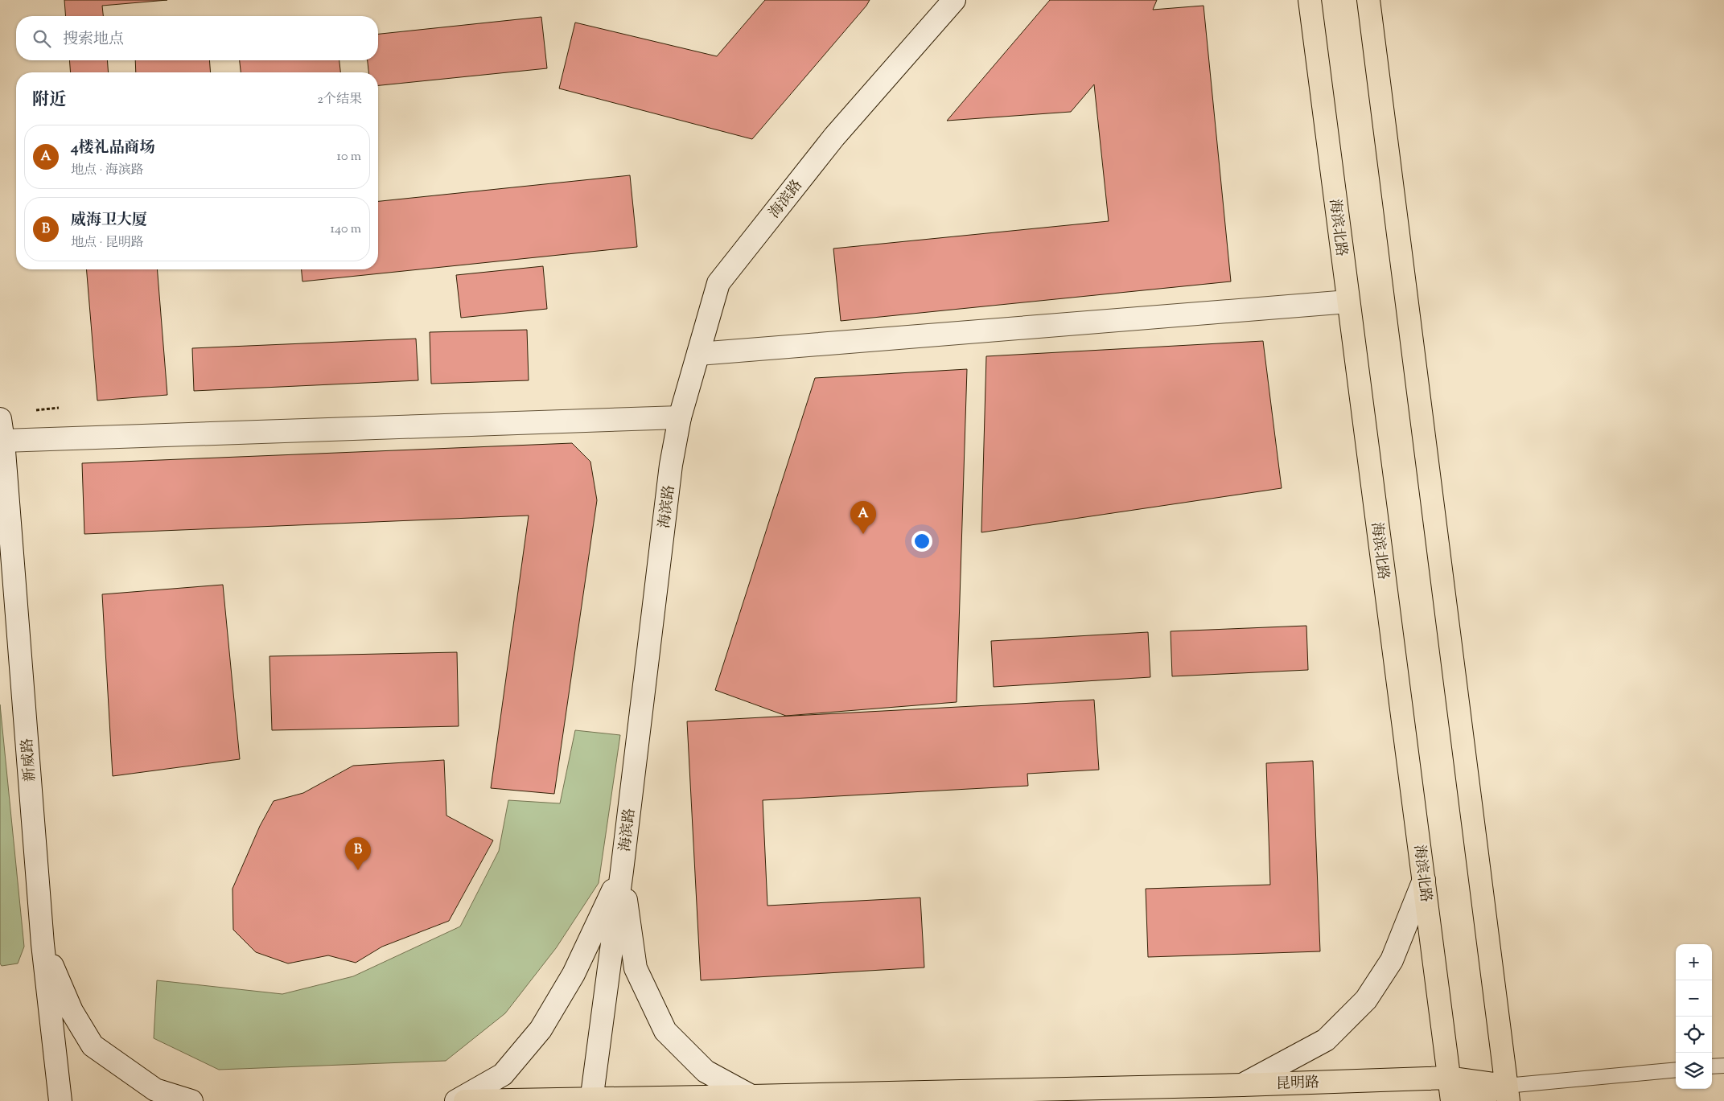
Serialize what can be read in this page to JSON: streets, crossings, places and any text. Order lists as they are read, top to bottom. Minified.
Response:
{"streets":{"main road":["海滨路","海滨北路","新威路","昆明路"]},"crossings":[["海滨路","昆明路"],["海滨北路","昆明路"]],"page":{"search":"搜索地点","heading":["附近","2个结果"],"list":[{"mark":"A","name":"4楼礼品商场","note":"地点 · 海滨路","value":"10 m"},{"mark":"B","name":"威海卫大厦","note":"地点 · 昆明路","value":"140 m"}],"pins":["A","B"],"map_buttons":["+","−"]}}
